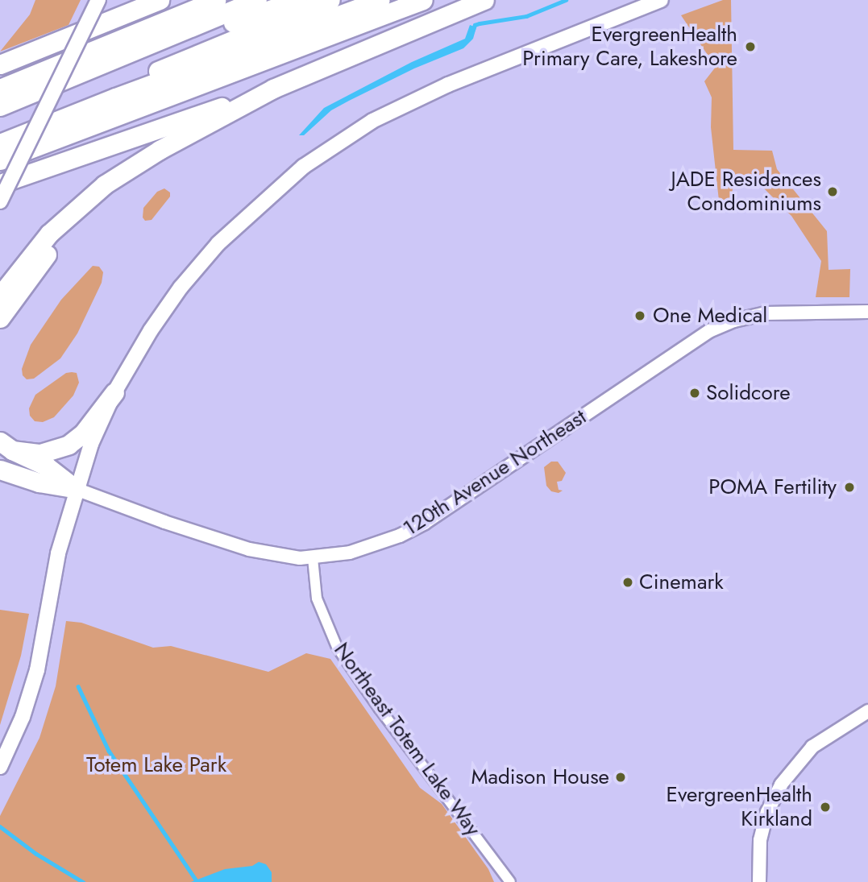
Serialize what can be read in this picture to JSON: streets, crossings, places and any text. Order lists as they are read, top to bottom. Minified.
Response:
{"streets":{"street":["120th Avenue Northeast","Northeast Totem Lake Way"]},"crossings":[["120th Avenue Northeast","Northeast Totem Lake Way"]],"parks":["Totem Lake Park"],"places":["EvergreenHealth Primary Care, Lakeshore","JADE Residences Condominiums","One Medical","Solidcore","POMA Fertility","Cinemark","Madison House","EvergreenHealth Kirkland"]}
